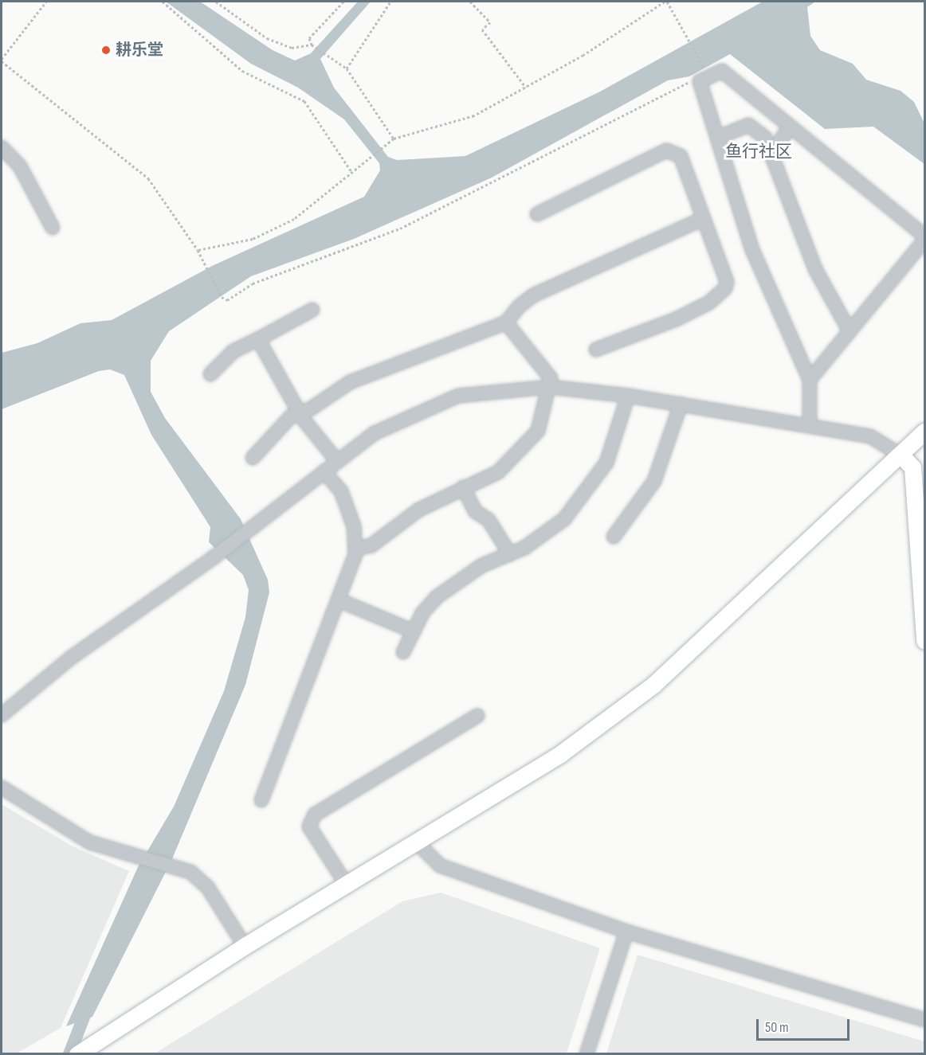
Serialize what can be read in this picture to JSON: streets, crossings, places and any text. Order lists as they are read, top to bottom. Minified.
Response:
{"districts":["鱼行社区"],"places":["耕乐堂"],"scale_bar":"50 m"}
